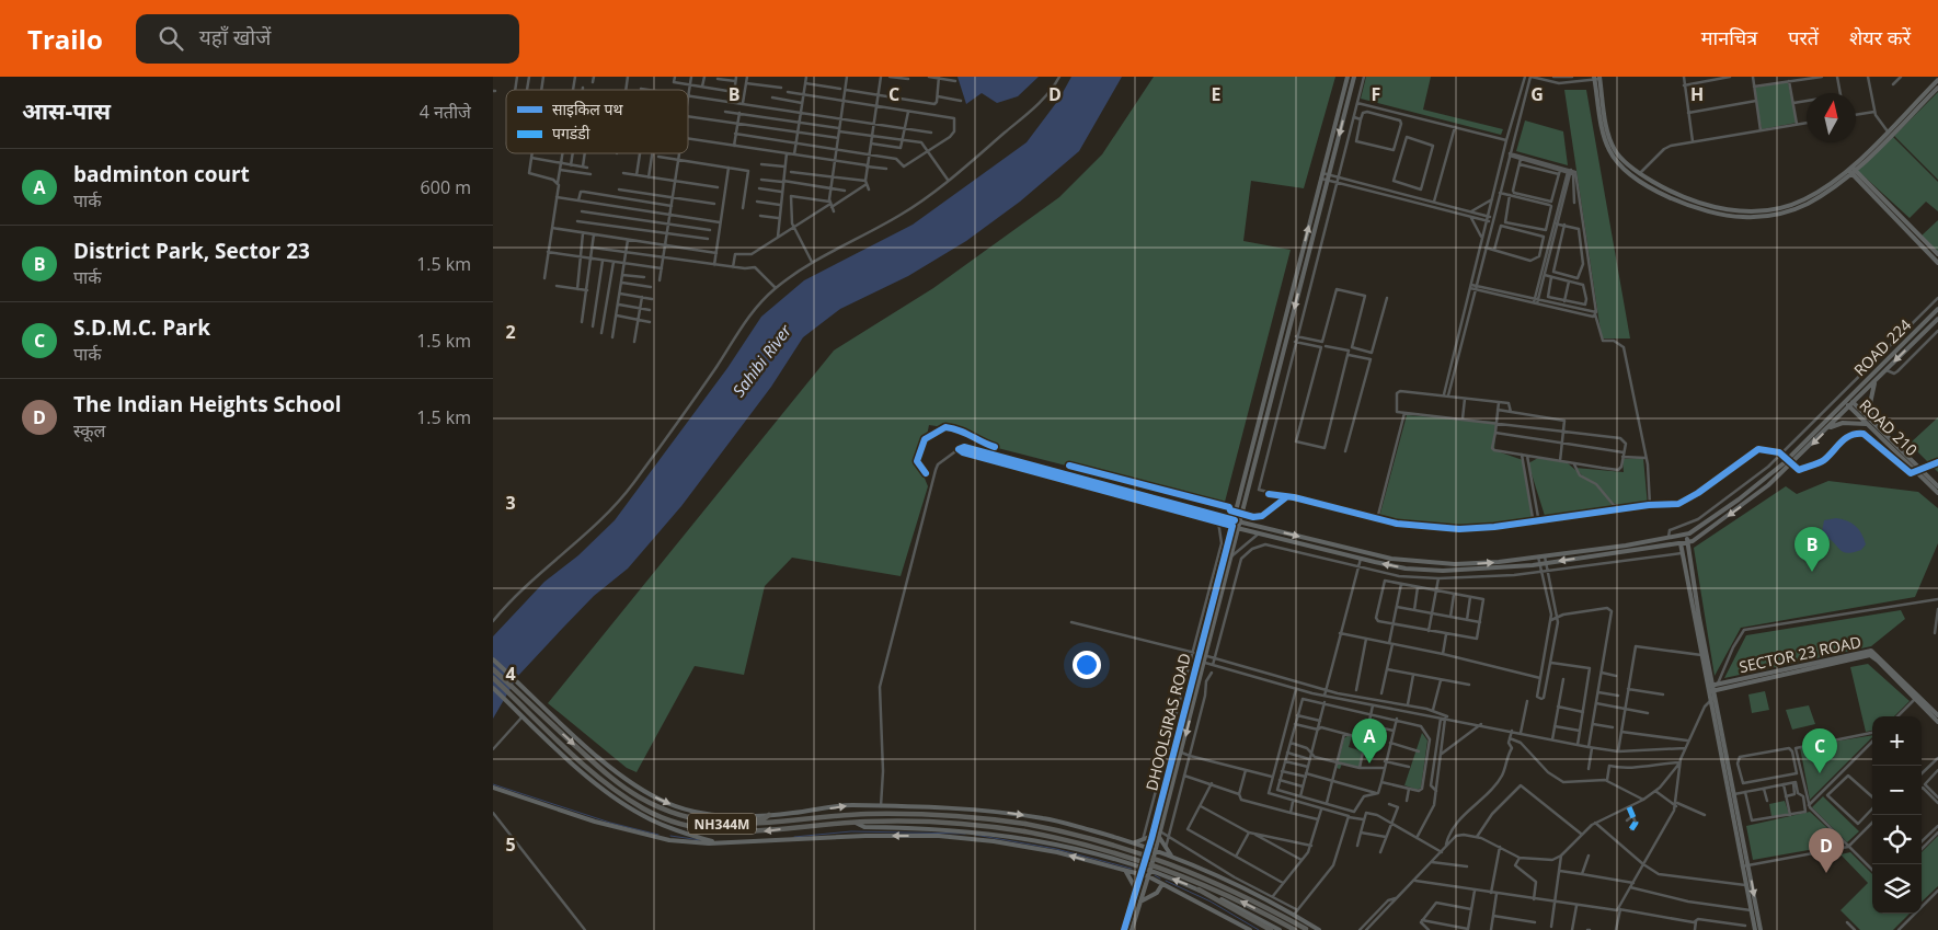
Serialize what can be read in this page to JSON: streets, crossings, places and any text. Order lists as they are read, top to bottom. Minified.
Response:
{"streets":{"highway":["NH344M"],"street":["ROAD 224","ROAD 210","SECTOR 23 ROAD","DHOOLSIRAS ROAD"]},"crossings":[["ROAD 224","ROAD 210"]],"water":["Sahibi River"],"legend":["साइकिल पथ","पगडंडी"],"north":"top","page":{"header":"Trailo","search":"यहाँ खोजें","nav":["मानचित्र","परतें","शेयर करें"],"heading":["आस-पास","4 नतीजे"],"list":[{"mark":"A","name":"badminton court","note":"पार्क","value":"600 m"},{"mark":"B","name":"District Park, Sector 23","note":"पार्क","value":"1.5 km"},{"mark":"C","name":"S.D.M.C. Park","note":"पार्क","value":"1.5 km"},{"mark":"D","name":"The Indian Heights School","note":"स्कूल","value":"1.5 km"}],"pins":["B","A","C","D"],"map_buttons":["+","−"]},"grid":{"columns":["B","C","D","E","F","G","H"],"rows":["2","3","4","5"]}}
